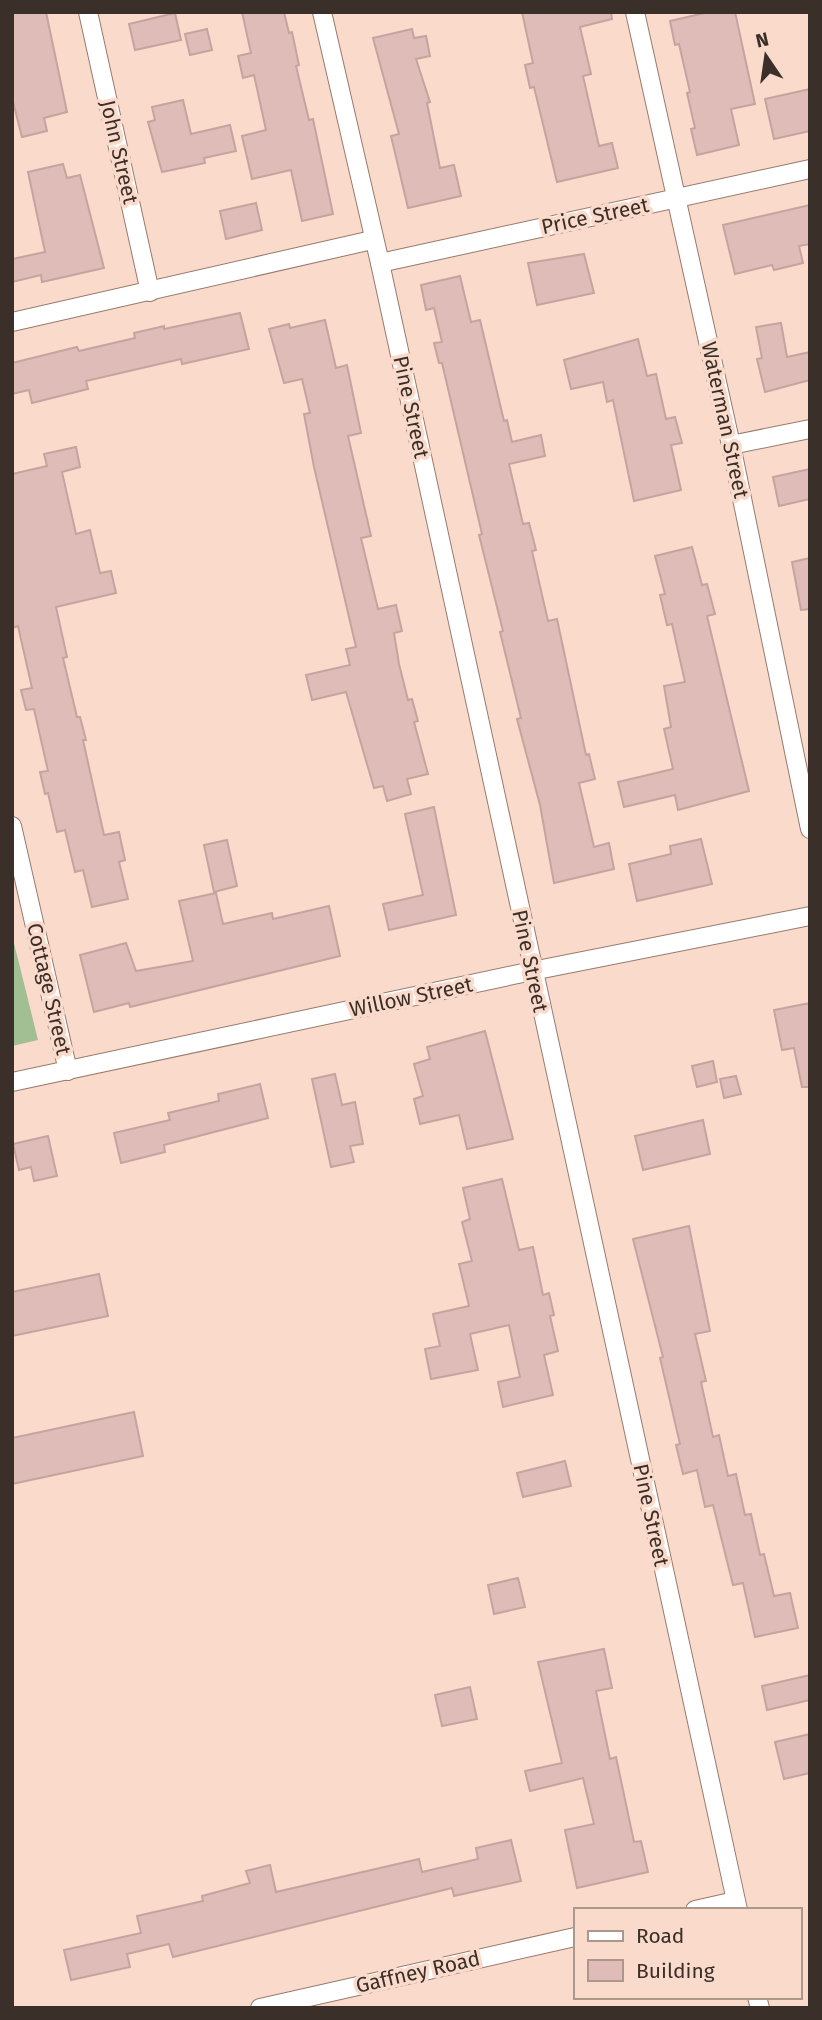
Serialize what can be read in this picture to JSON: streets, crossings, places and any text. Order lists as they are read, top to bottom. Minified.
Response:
{"streets":{"street":["John Street","Price Street","Pine Street","Waterman Street","Cottage Street","Willow Street","Gaffney Road"]},"crossings":[["Price Street","Pine Street"],["Price Street","Waterman Street"],["Pine Street","Willow Street"],["Cottage Street","Willow Street"]],"legend":["Road","Building"],"north":"top"}
